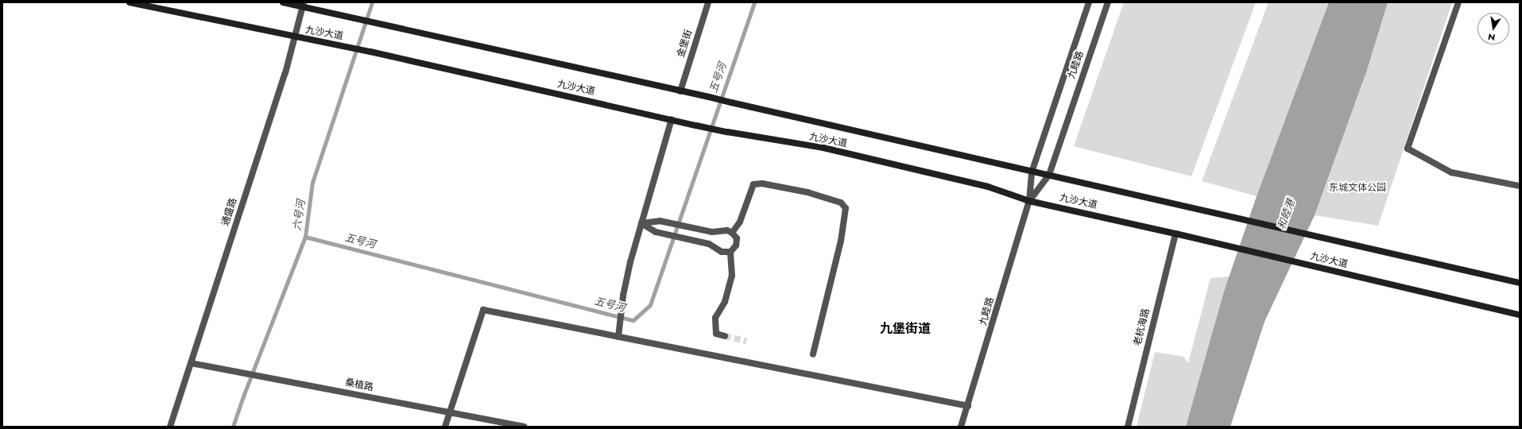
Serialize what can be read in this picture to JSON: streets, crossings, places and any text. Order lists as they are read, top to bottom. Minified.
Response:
{"streets":{"main road":["九沙大道"],"street":["金堡街","九睦路","通盛路","老杭海路","桑植路"]},"crossings":[["九沙大道","金堡街"],["九沙大道","九睦路"],["九沙大道","通盛路"],["九沙大道","老杭海路"],["通盛路","桑植路"]],"districts":["九堡街道"],"water":["五号河","和睦港","六号河"],"parks":["东城文体公园"],"north":"bottom"}
